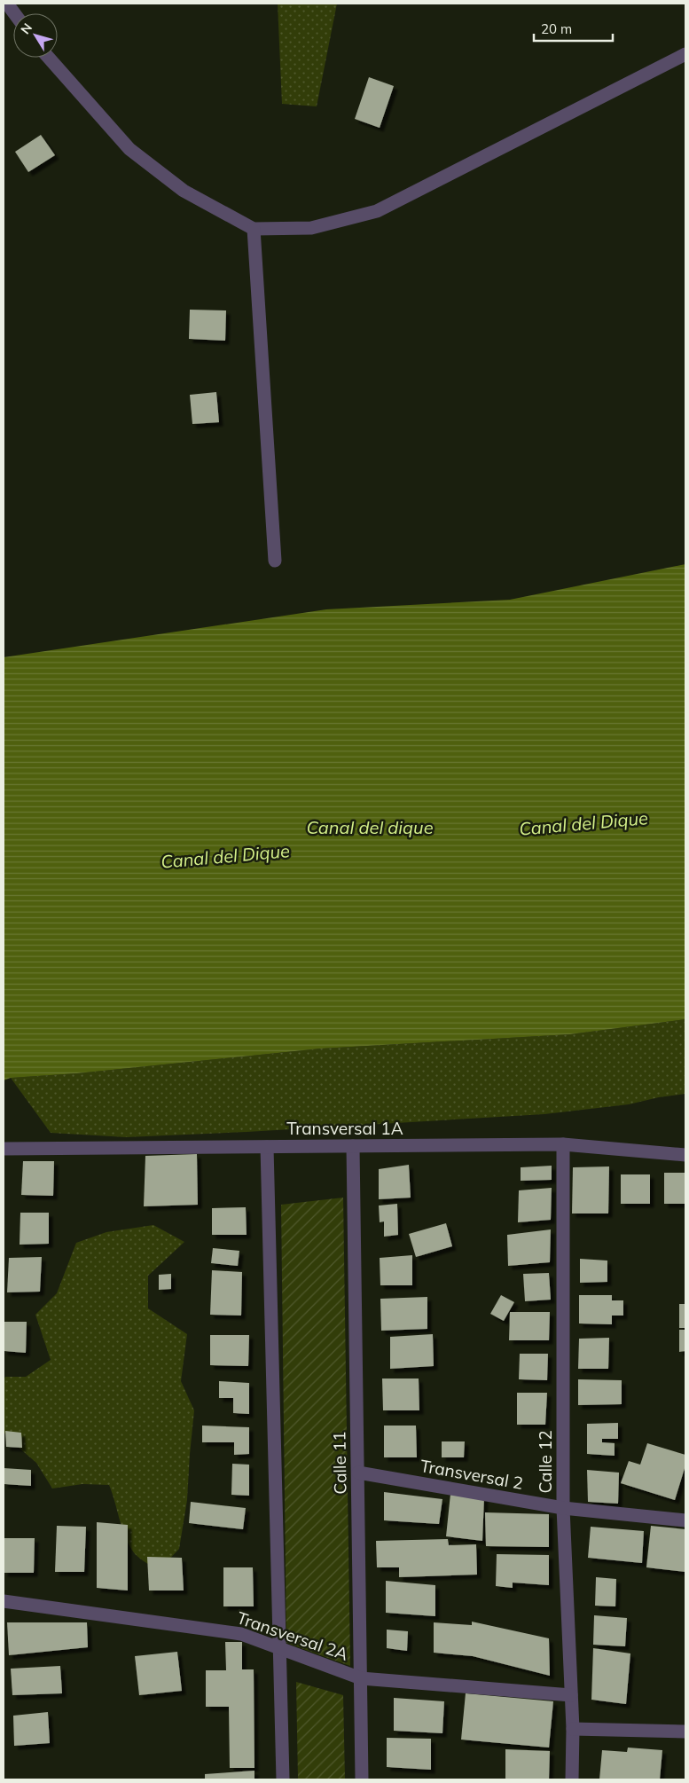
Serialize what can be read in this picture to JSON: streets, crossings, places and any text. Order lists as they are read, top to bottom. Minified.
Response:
{"streets":{"street":["Transversal 1A","Calle 12","Calle 11","Transversal 2","Transversal 2A"]},"crossings":[["Transversal 1A","Calle 12"],["Transversal 1A","Calle 11"],["Calle 12","Transversal 2"],["Calle 12","Transversal 2A"],["Calle 11","Transversal 2"],["Calle 11","Transversal 2A"]],"water":["Canal del Dique","Canal del dique"],"scale_bar":"20 m","north":"top left"}
